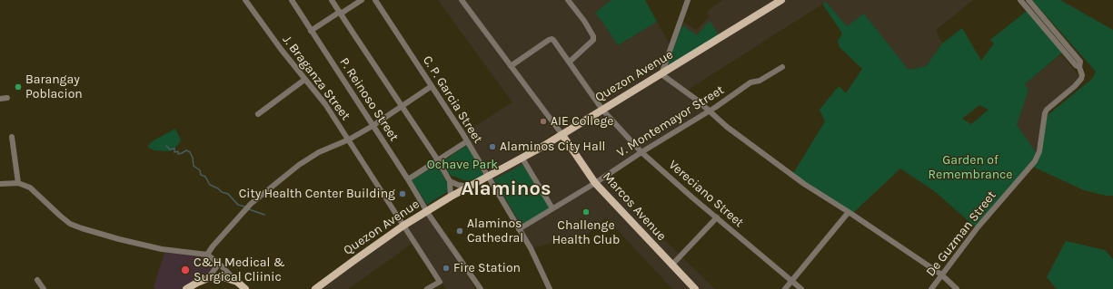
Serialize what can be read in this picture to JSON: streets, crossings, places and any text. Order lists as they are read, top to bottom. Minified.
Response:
{"streets":{"main road":["Quezon Avenue","Marcos Avenue"],"street":["J. Braganza Street","P. Reinoso Street","C. P. Garcia Street","V. Montemayor Street","Vereciano Street","De Guzman Street"]},"crossings":[["Quezon Avenue","J. Braganza Street"],["Quezon Avenue","P. Reinoso Street"],["Quezon Avenue","C. P. Garcia Street"],["Quezon Avenue","Vereciano Street"],["Quezon Avenue","Marcos Avenue"],["C. P. Garcia Street","V. Montemayor Street"],["V. Montemayor Street","Vereciano Street"],["V. Montemayor Street","Marcos Avenue"]],"districts":["Alaminos"],"parks":["Garden of Remembrance","Ochave Park"],"places":["Barangay Poblacion","AIE College","Alaminos City Hall","City Health Center Building","Challenge Health Club","Alaminos Cathedral","Fire Station","C&H Medical & Surgical Cliinic"]}
